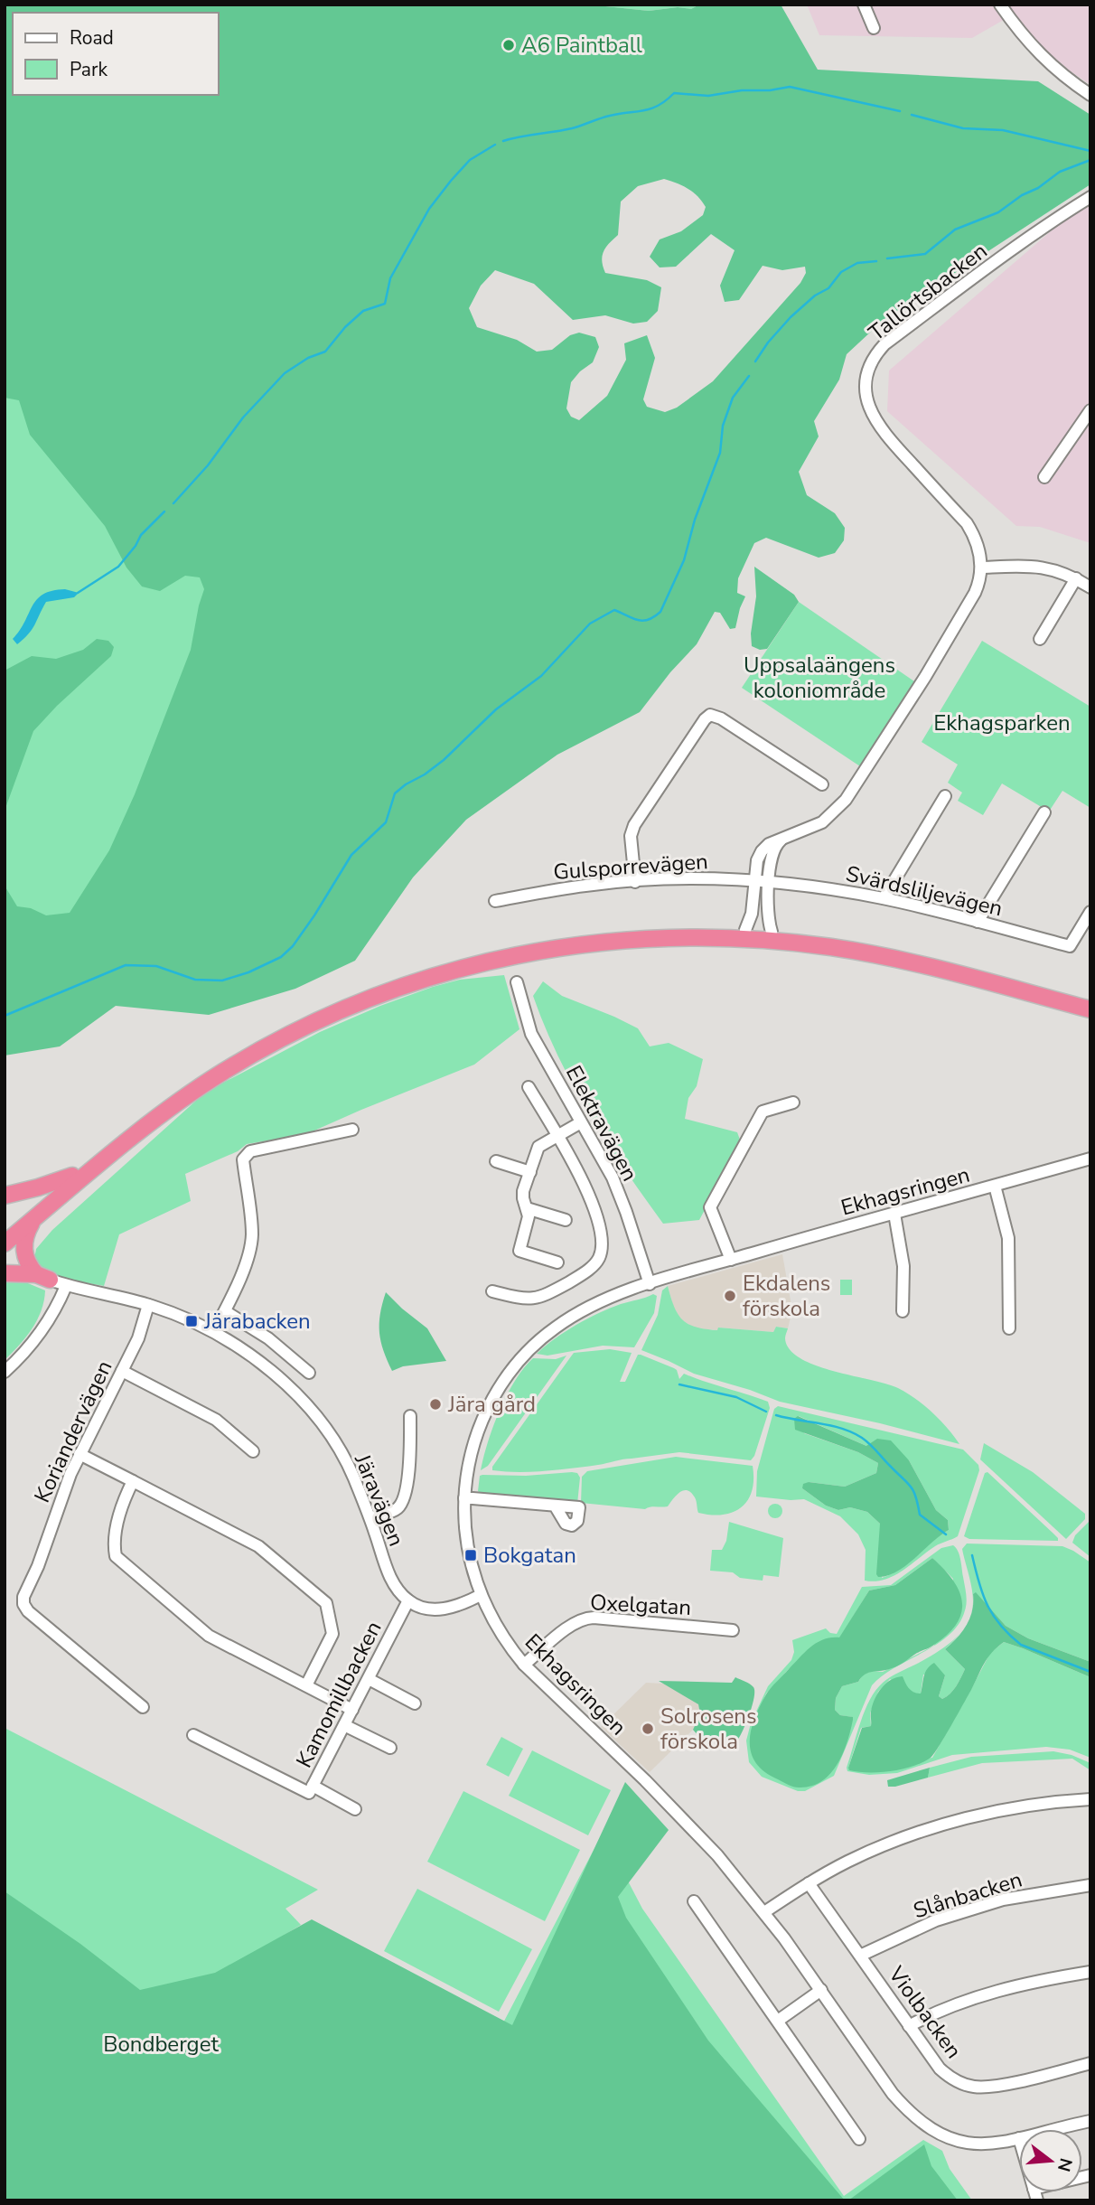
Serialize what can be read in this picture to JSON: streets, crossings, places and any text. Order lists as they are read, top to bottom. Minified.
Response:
{"streets":{"street":["Tallörtsbacken","Gulsporrevägen","Svärdsliljevägen","Elektravägen","Ekhagsringen","Koriandervägen","Järavägen","Oxelgatan","Kamomillbacken","Slånbacken","Violbacken"]},"crossings":[["Tallörtsbacken","Gulsporrevägen"],["Gulsporrevägen","Svärdsliljevägen"],["Elektravägen","Ekhagsringen"],["Ekhagsringen","Oxelgatan"],["Koriandervägen","Järavägen"],["Järavägen","Kamomillbacken"],["Slånbacken","Violbacken"]],"parks":["Uppsalaängens koloniområde","Ekhagsparken","Bondberget"],"places":{"other":["A6 Paintball","Ekdalens förskola","Jära gård","Solrosens förskola"],"transit":["Järabacken","Bokgatan"]},"legend":["Road","Park"],"north":"right"}
